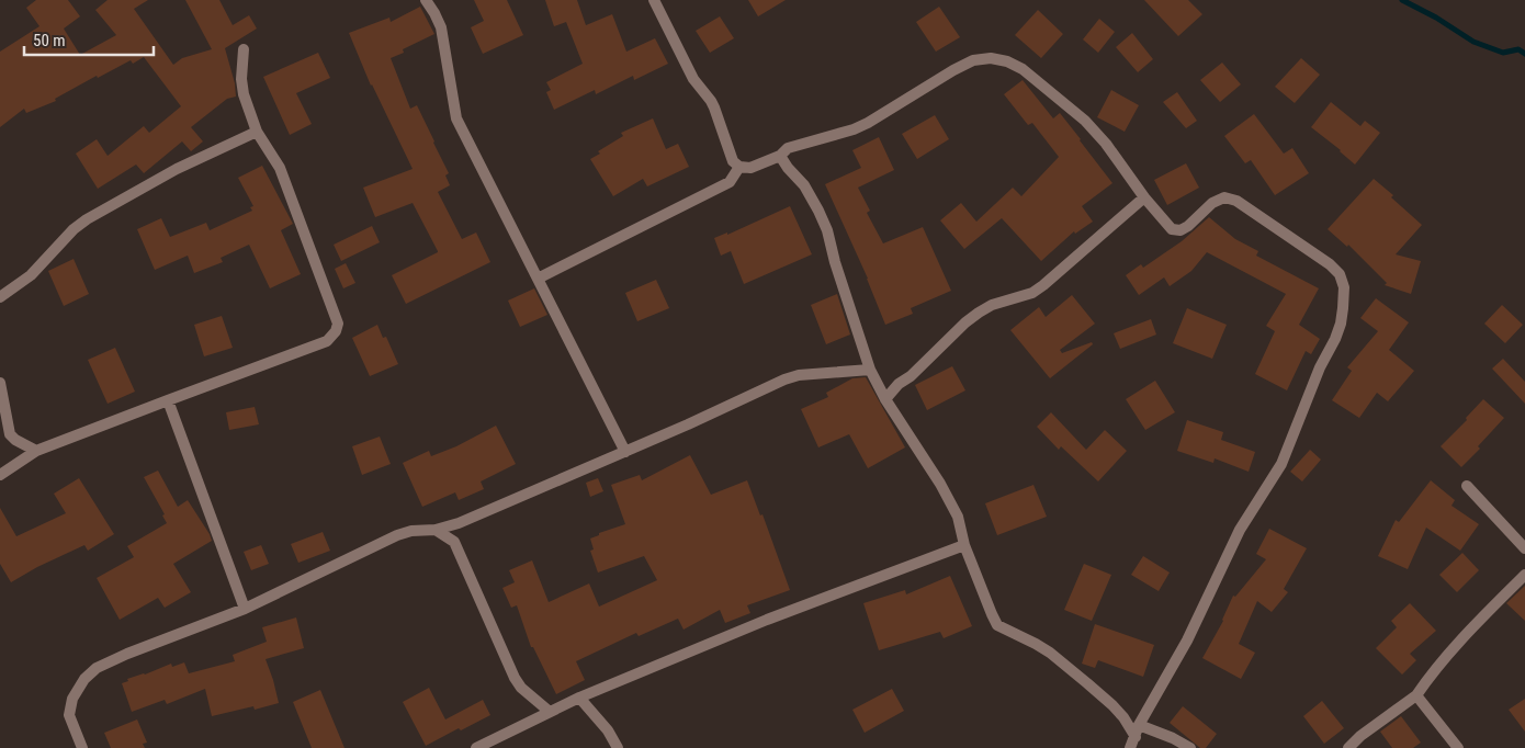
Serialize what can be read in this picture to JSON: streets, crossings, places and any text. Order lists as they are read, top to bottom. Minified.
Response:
{"scale_bar":"50 m"}
